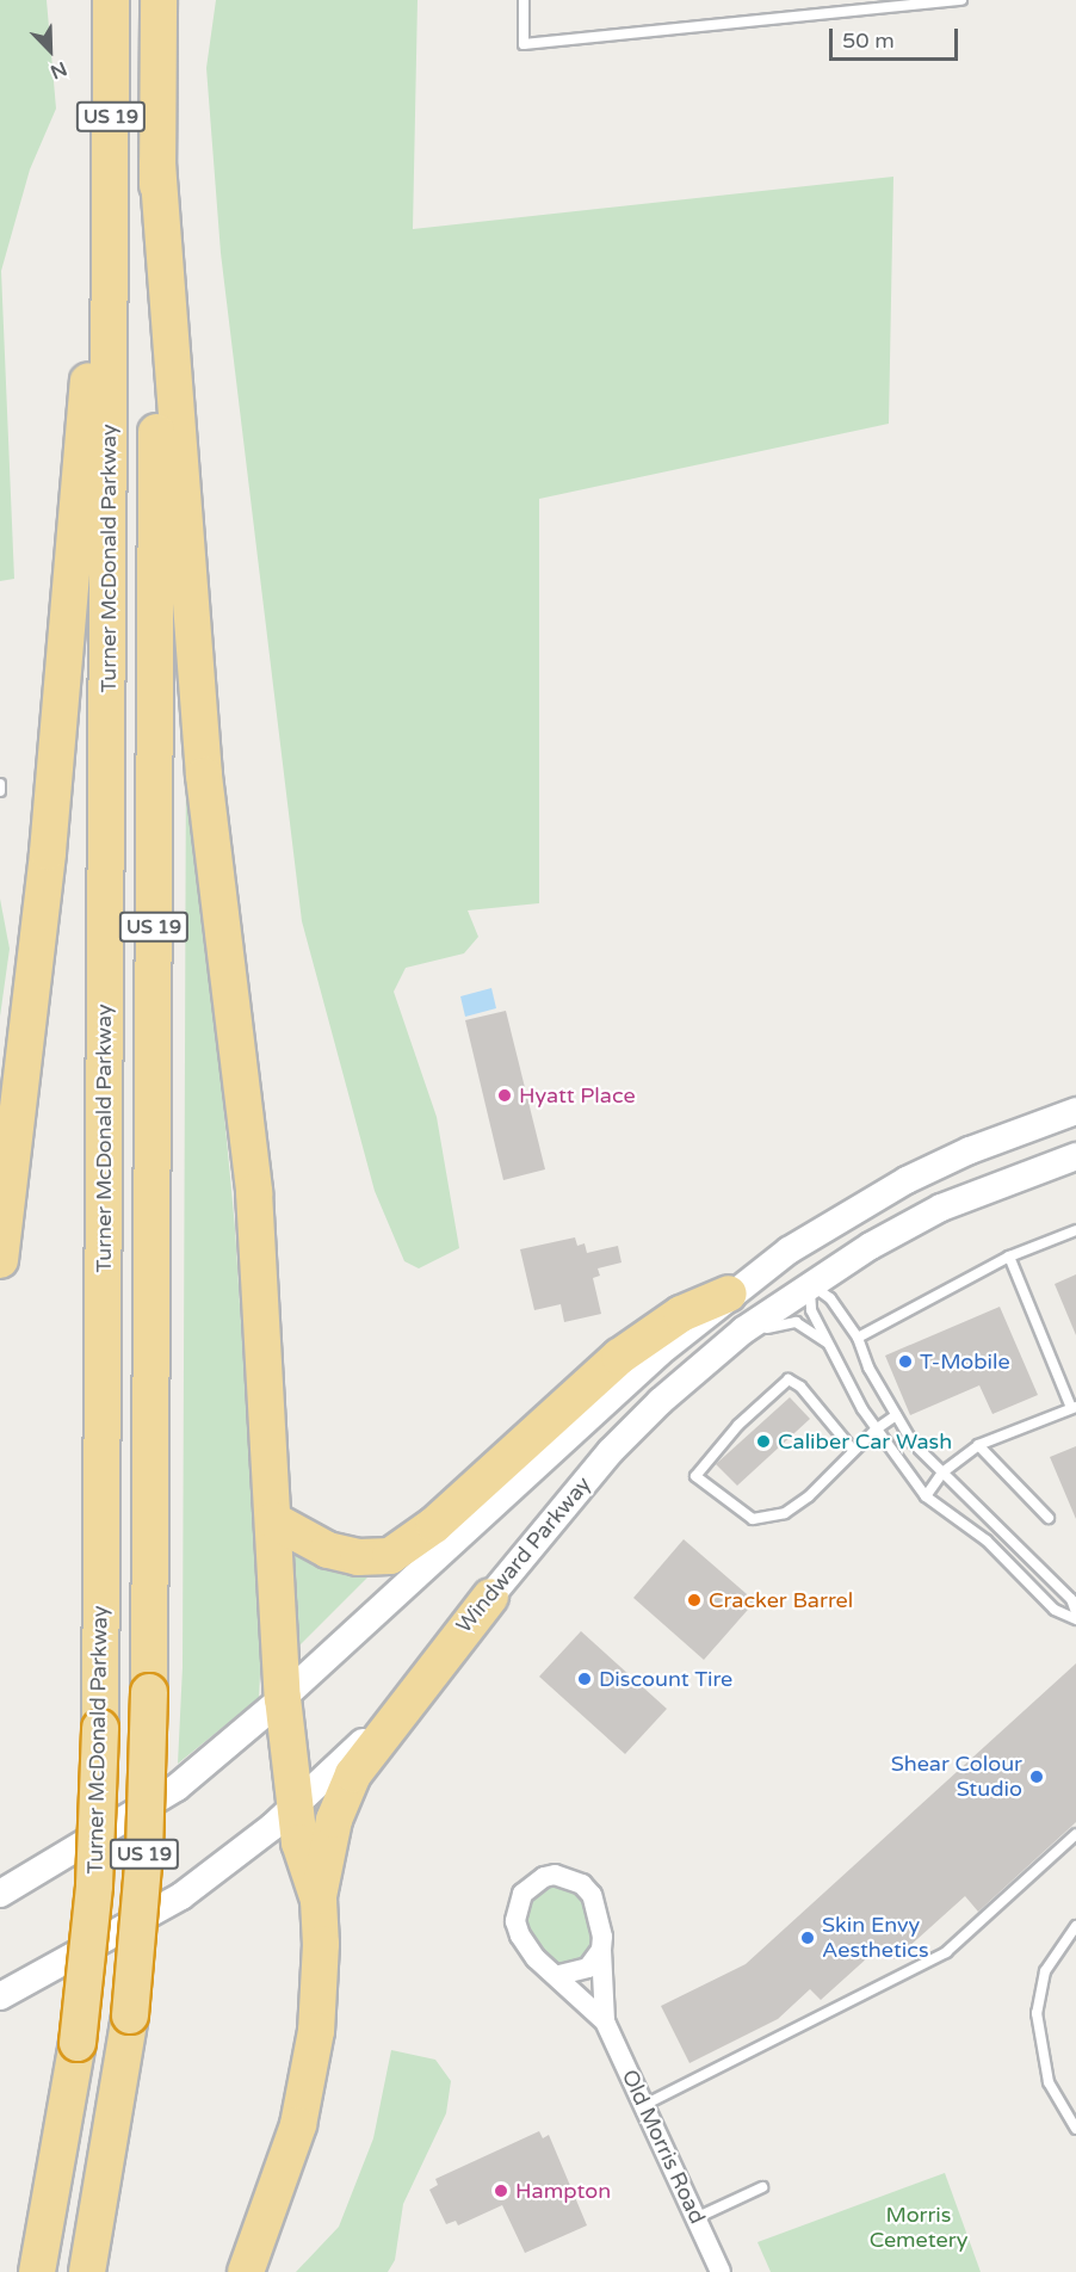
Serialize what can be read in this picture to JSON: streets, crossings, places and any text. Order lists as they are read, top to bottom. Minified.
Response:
{"streets":{"highway":["US 19","Turner McDonald Parkway"],"main road":["Windward Parkway"],"street":["Old Morris Road"]},"parks":["Morris Cemetery"],"places":["Hyatt Place","T-Mobile","Caliber Car Wash","Cracker Barrel","Discount Tire","Shear Colour Studio","Skin Envy Aesthetics","Hampton"],"scale_bar":"50 m","north":"bottom right"}
